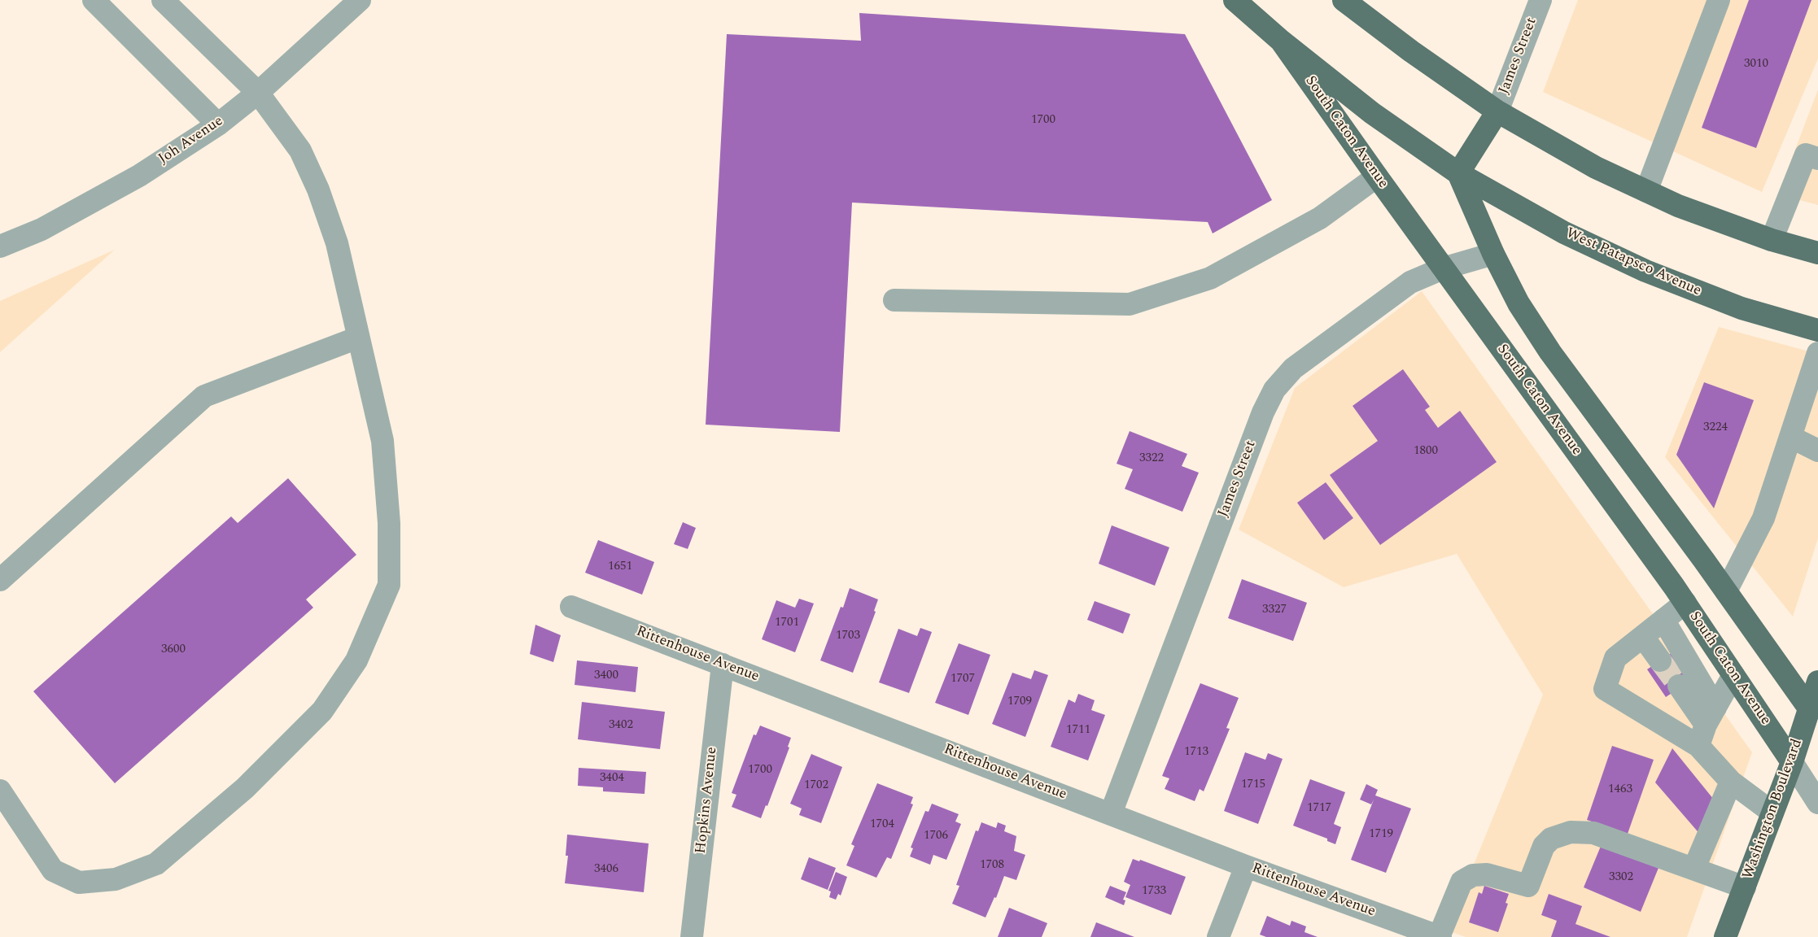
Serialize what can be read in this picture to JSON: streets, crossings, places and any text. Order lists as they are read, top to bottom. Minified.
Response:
{"streets":{"main road":["South Caton Avenue","West Patapsco Avenue","Washington Boulevard"],"street":["James Street","Joh Avenue","Rittenhouse Avenue","Hopkins Avenue"]},"crossings":[["James Street","South Caton Avenue"],["James Street","Rittenhouse Avenue"],["South Caton Avenue","West Patapsco Avenue"],["South Caton Avenue","Washington Boulevard"],["Rittenhouse Avenue","Hopkins Avenue"]],"house_numbers":["3010","1700","3224","1800","3322","1651","3327","1701","1703","3600","3400","1707","1709","3402","1711","1713","1700","3404","1715","1702","1463","1717","1704","1719","1706","1708","3406","3302","1733"]}
